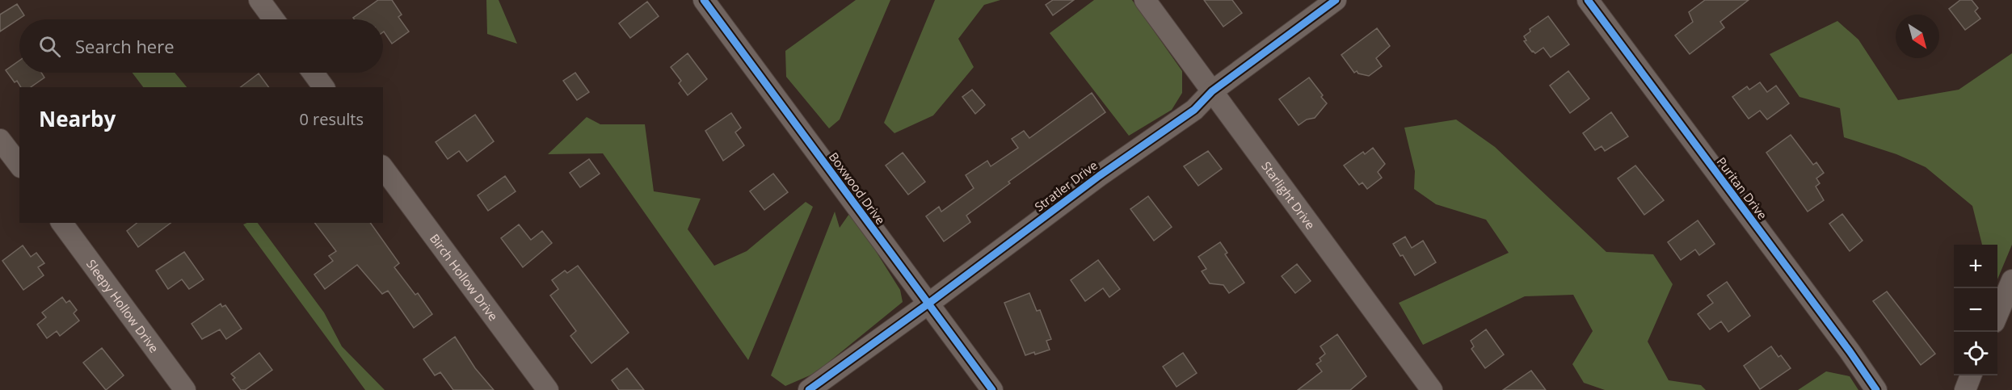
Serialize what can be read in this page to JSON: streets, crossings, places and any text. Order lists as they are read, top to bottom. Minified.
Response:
{"streets":{"street":["Stratler Drive","Boxwood Drive","Puritan Drive","Starlight Drive","Birch Hollow Drive","Sleepy Hollow Drive"]},"crossings":[["Stratler Drive","Boxwood Drive"],["Stratler Drive","Starlight Drive"]],"north":"bottom right","page":{"search":"Search here","heading":["Nearby","0 results"],"map_buttons":["+","−"]}}
